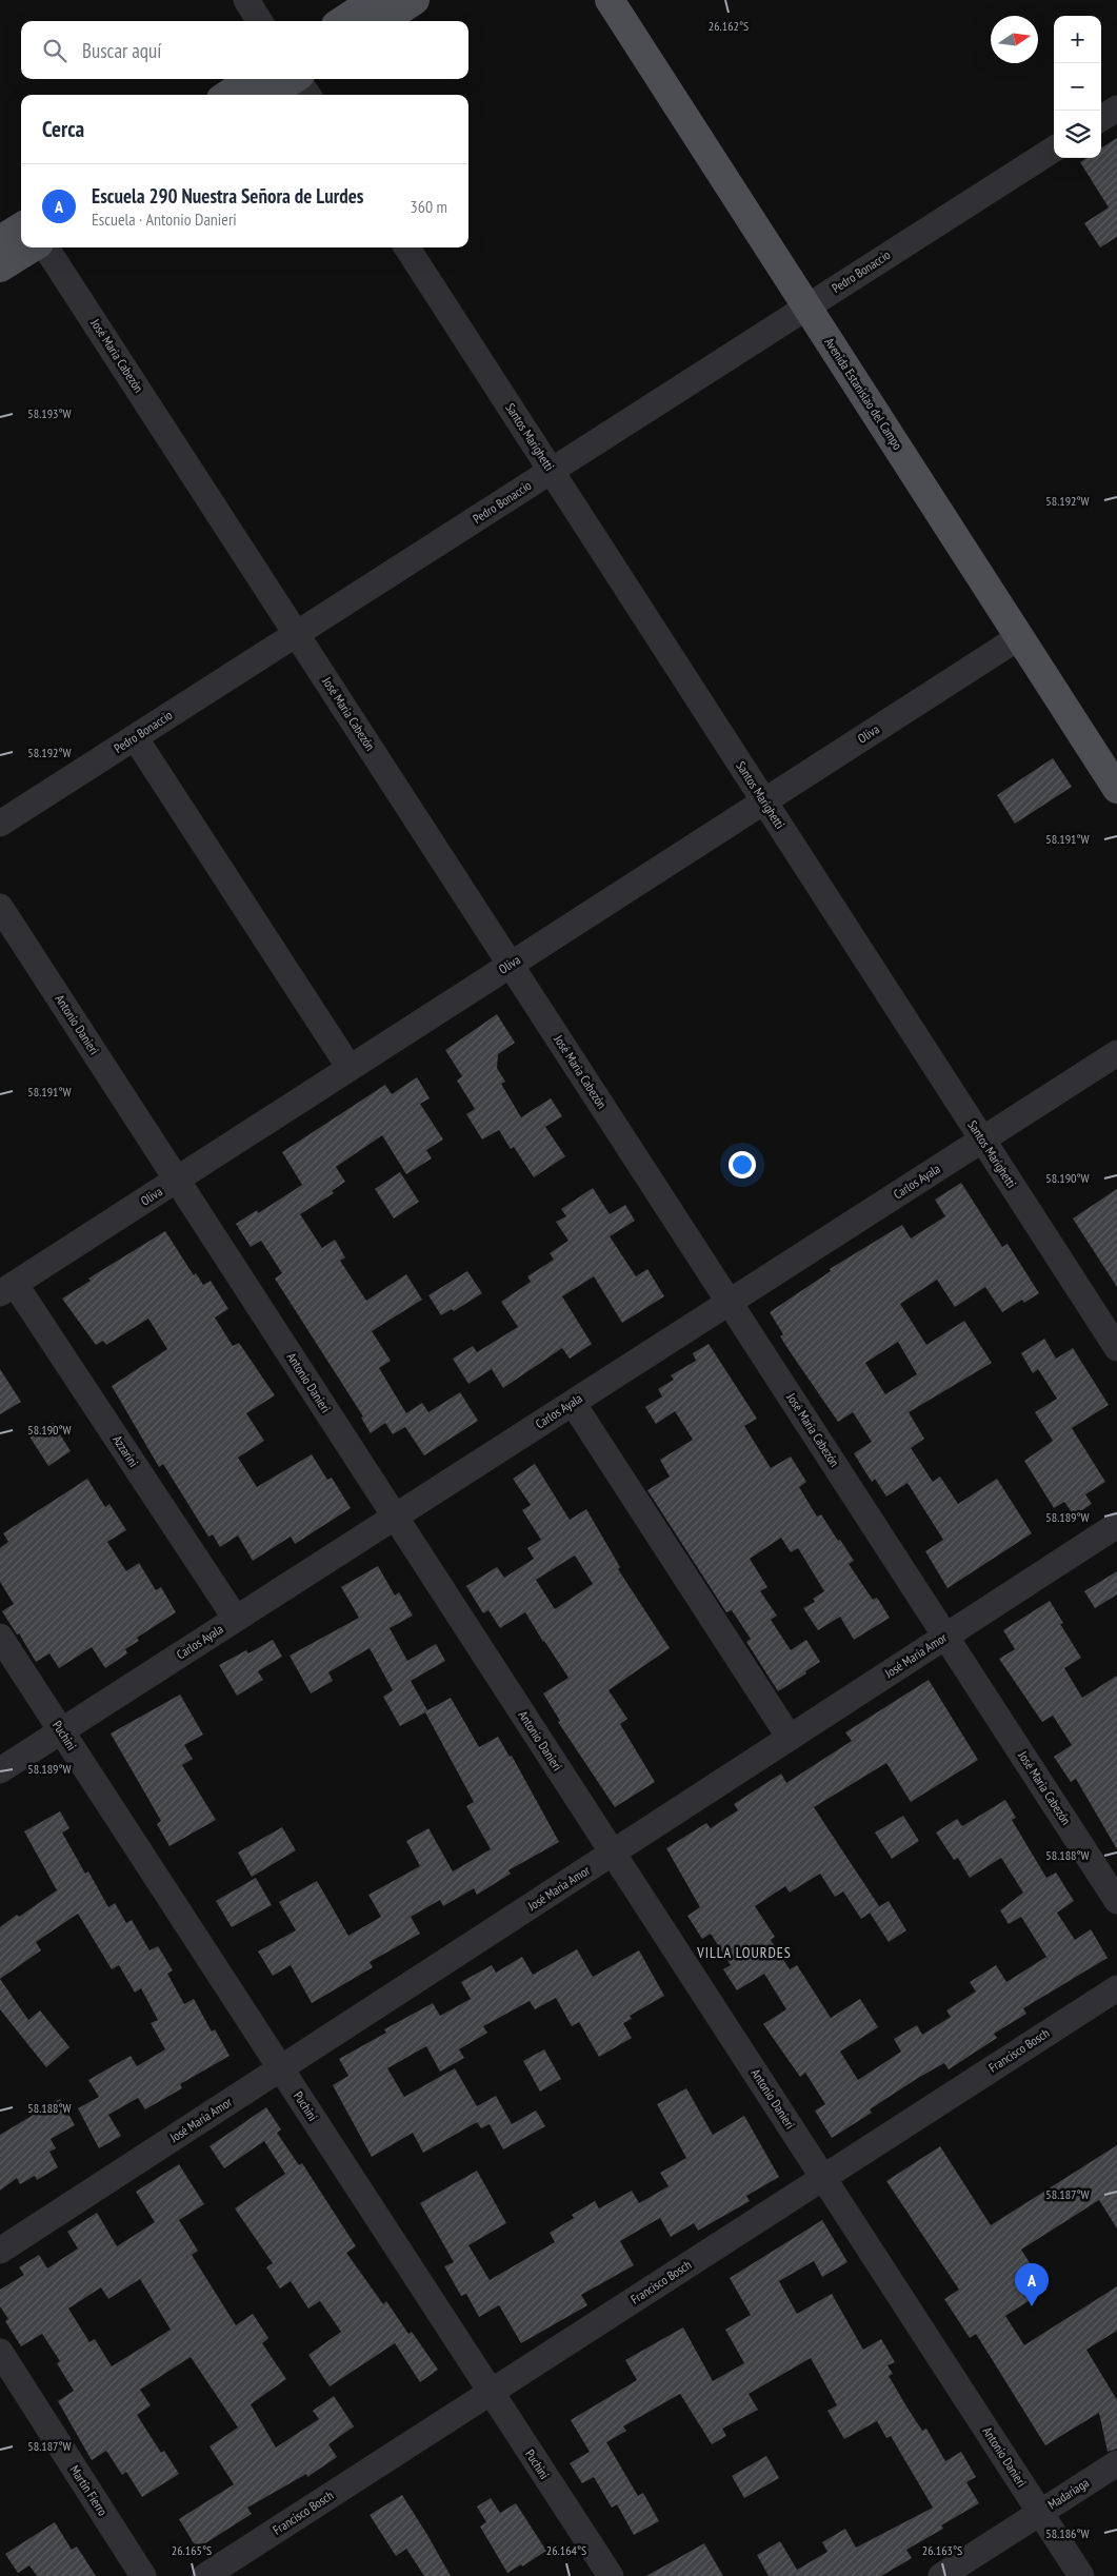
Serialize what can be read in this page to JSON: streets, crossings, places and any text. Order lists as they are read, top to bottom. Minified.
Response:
{"streets":{"main road":["Avenida Estanislao del Campo"],"street":["Pedro Bonaccio","José Maria Cabezón","Santos Marighetti","Oliva","Antonio Danieri","Carlos Ayala","Azzarini","José María Amor","Puchini","Francisco Bosch","Martín Fierro","Madariaga"]},"crossings":[["Pedro Bonaccio","José Maria Cabezón"],["Pedro Bonaccio","Avenida Estanislao del Campo"],["Pedro Bonaccio","Santos Marighetti"],["José Maria Cabezón","Oliva"],["José Maria Cabezón","Carlos Ayala"],["José Maria Cabezón","José María Amor"],["Avenida Estanislao del Campo","Oliva"],["Santos Marighetti","Oliva"],["Santos Marighetti","Carlos Ayala"],["Oliva","Antonio Danieri"],["Oliva","Azzarini"],["Antonio Danieri","Carlos Ayala"],["Antonio Danieri","José María Amor"],["Antonio Danieri","Francisco Bosch"],["Antonio Danieri","Madariaga"],["Carlos Ayala","Azzarini"],["Carlos Ayala","Puchini"],["José María Amor","Puchini"],["Puchini","Francisco Bosch"]],"districts":["VILLA LOURDES"],"north":"right","page":{"map_buttons":["+","−"],"search":"Buscar aquí","heading":"Cerca","list":[{"mark":"A","name":"Escuela 290 Nuestra Señora de Lurdes","note":"Escuela · Antonio Danieri","value":"360 m"}],"pins":"A"},"coordinates":["26.162°S","58.193°W","58.192°W","58.191°W","58.190°W","58.189°W","58.188°W","58.187°W","58.186°W","26.165°S","26.164°S","26.163°S"]}
